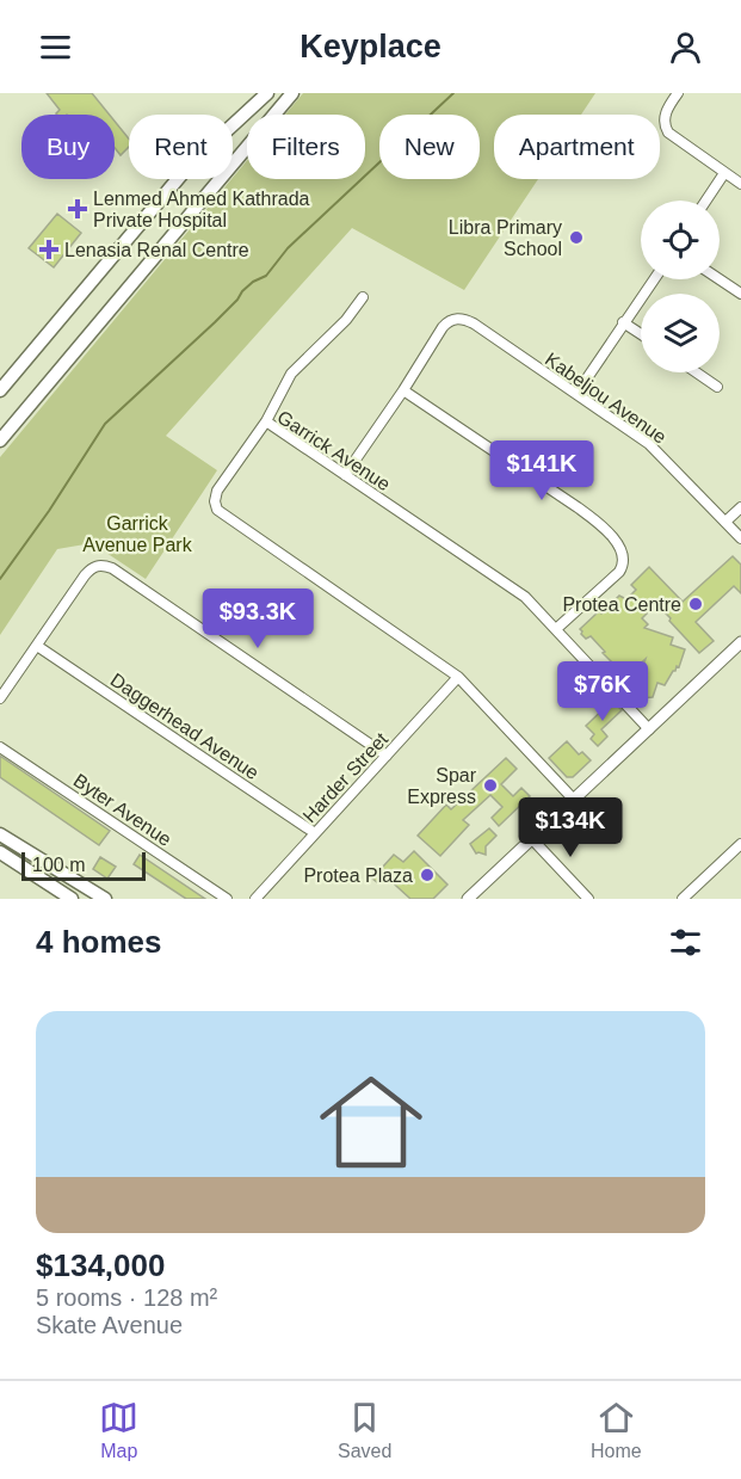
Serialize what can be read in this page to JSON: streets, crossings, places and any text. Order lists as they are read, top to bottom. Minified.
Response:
{"streets":{"street":["Kabeljou Avenue","Garrick Avenue","Daggerhead Avenue","Harder Street","Byter Avenue"]},"crossings":[["Garrick Avenue","Harder Street"],["Daggerhead Avenue","Harder Street"]],"parks":["Garrick Avenue Park"],"places":{"health":["Lenmed Ahmed Kathrada Private Hospital","Lenasia Renal Centre"],"other":["Libra Primary School","Protea Centre","Spar Express","Protea Plaza"]},"scale_bar":"100 m","page":{"header":"Keyplace","chip":["Buy","Rent","Filters","New","Apartment"],"price":["$141K","$93.3K","$76K","$134K"],"scale":"100 m","heading":"4 homes","list":[{"name":"$134,000","note":"5 rooms · 128 m² · Skate Avenue"}],"tabs":["Map","Saved","Home"]}}
